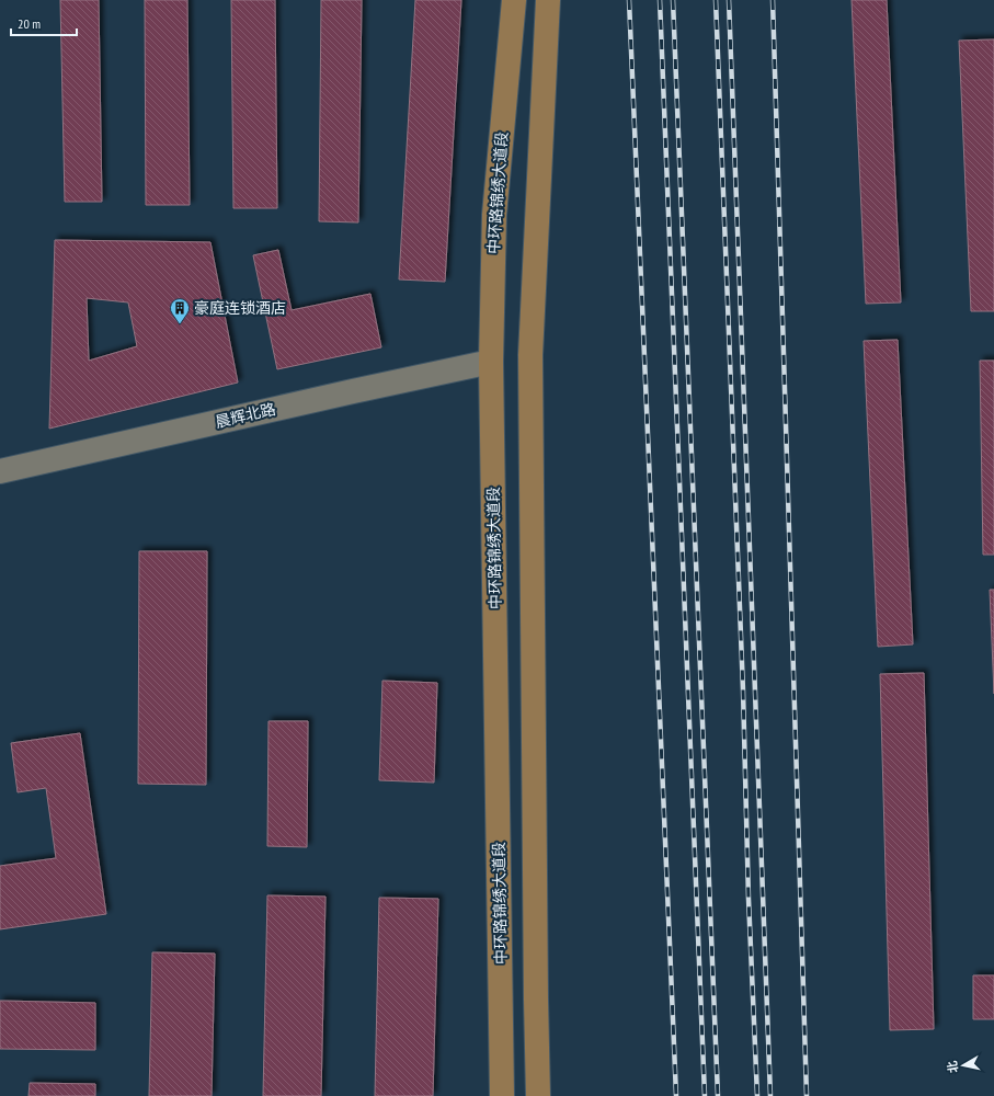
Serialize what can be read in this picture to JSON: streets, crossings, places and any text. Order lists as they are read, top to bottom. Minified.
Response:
{"streets":{"main road":["中环路锦绣大道段"],"street":["晨辉北路"]},"crossings":[["中环路锦绣大道段","晨辉北路"]],"places":{"building":["豪庭连锁酒店"]},"scale_bar":"20 m","north":"left"}
